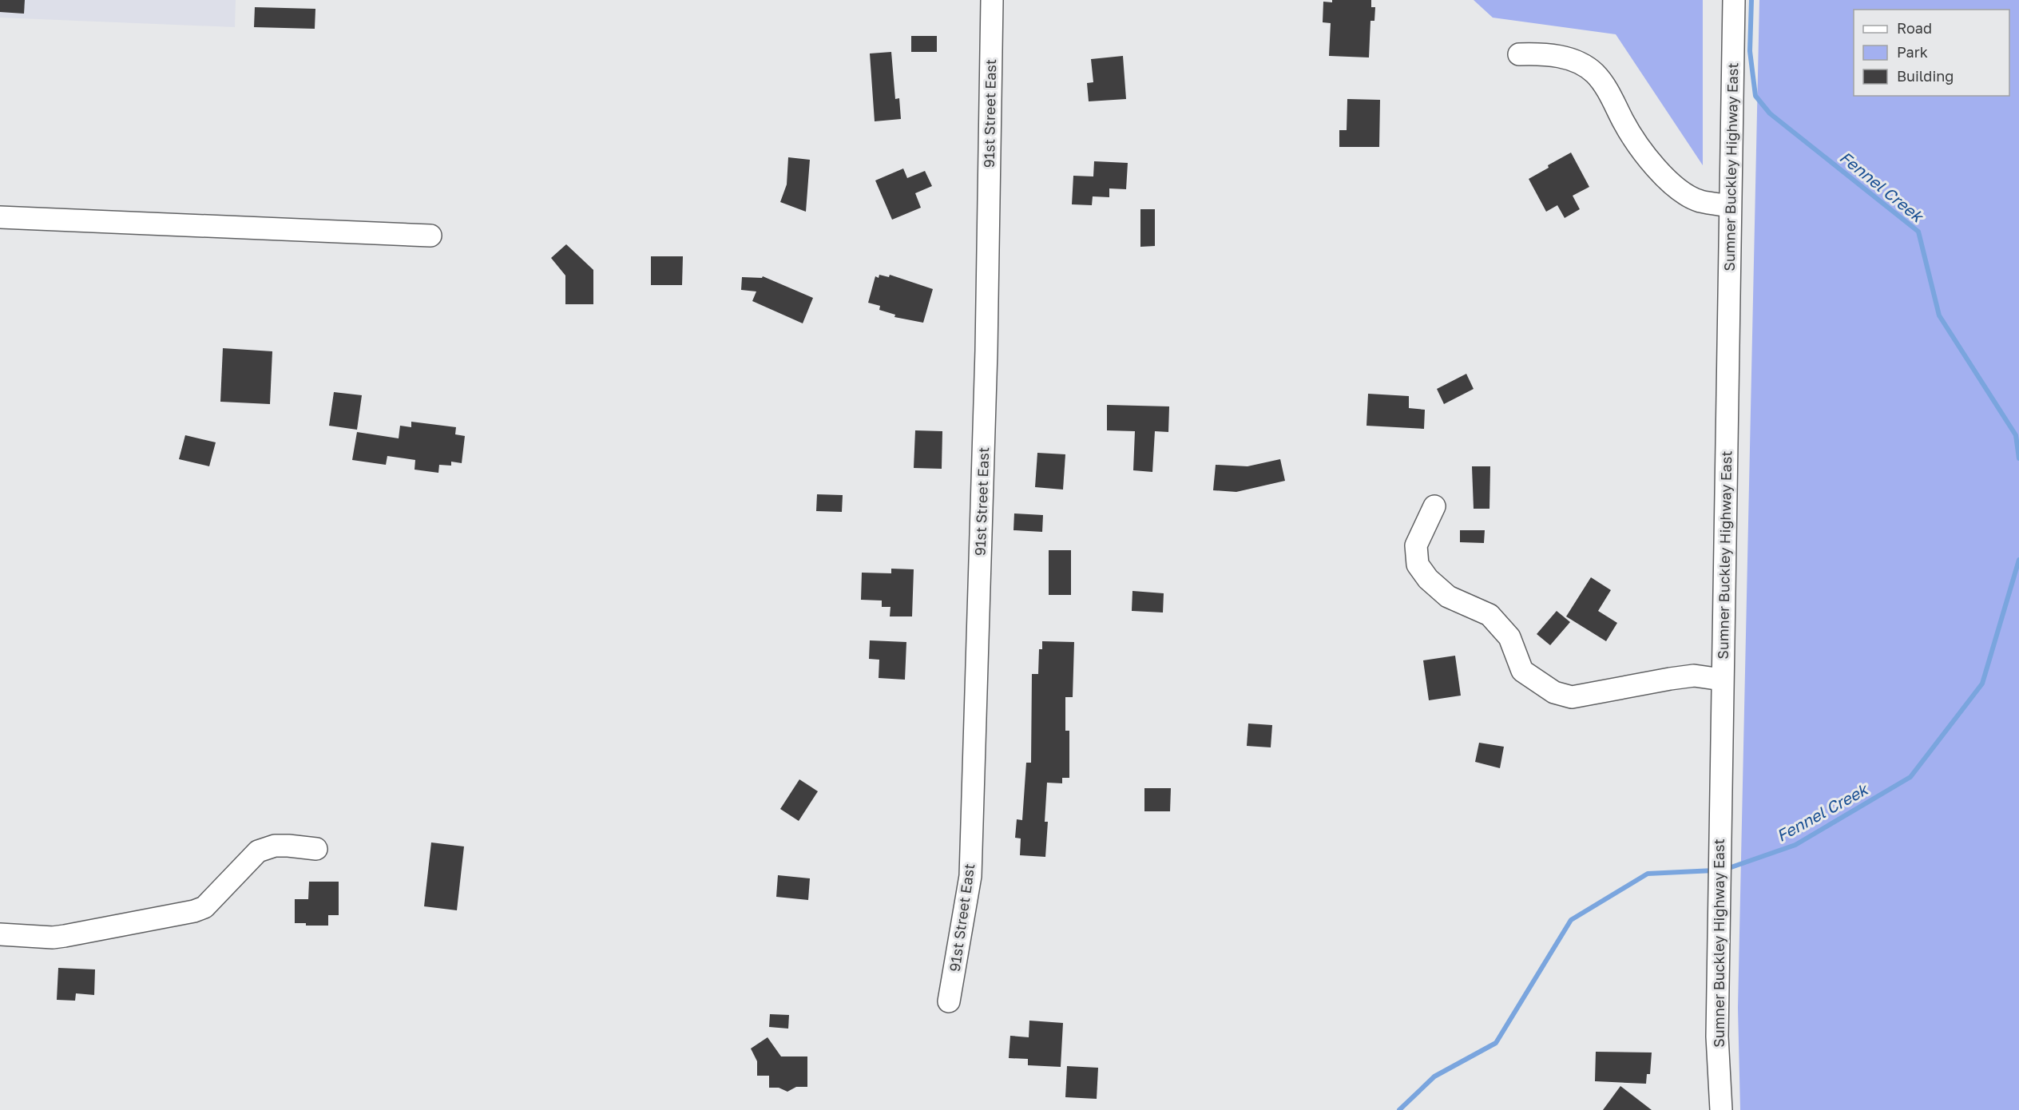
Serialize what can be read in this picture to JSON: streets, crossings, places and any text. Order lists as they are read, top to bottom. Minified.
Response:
{"streets":{"street":["91st Street East","Sumner Buckley Highway East"]},"water":["Fennel Creek"],"legend":["Road","Park","Building"]}
